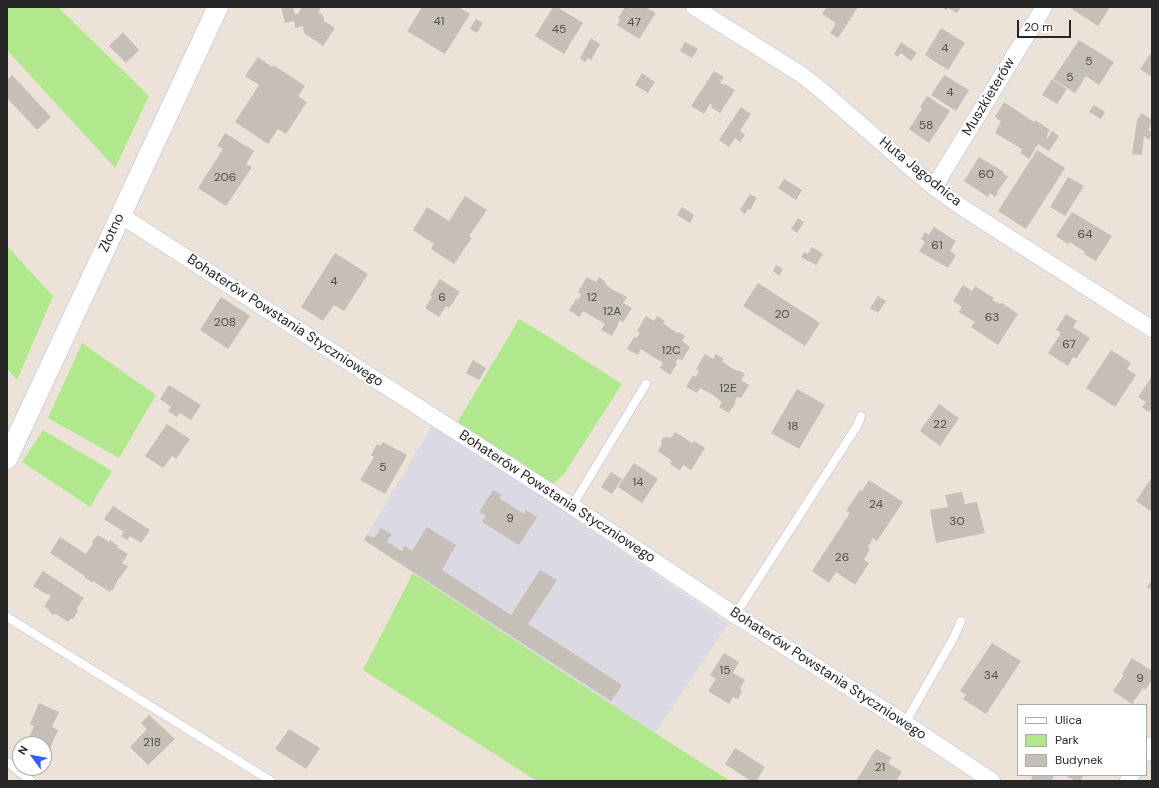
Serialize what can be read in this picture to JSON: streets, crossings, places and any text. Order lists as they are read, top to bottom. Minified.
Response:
{"streets":{"street":["Muszkieterów","Huta Jagodnica","Złotno","Bohaterów Powstania Styczniowego"]},"crossings":[["Muszkieterów","Huta Jagodnica"],["Złotno","Bohaterów Powstania Styczniowego"]],"house_numbers":["41","47","45","4","5","5","4","58","60","206","64","61","4","6","12","12A","20","63","208","67","12C","12E","22","18","5","14","24","9","30","26","15","34","9","218","21"],"legend":["Ulica","Park","Budynek"],"scale_bar":"20 m","north":"top left"}
